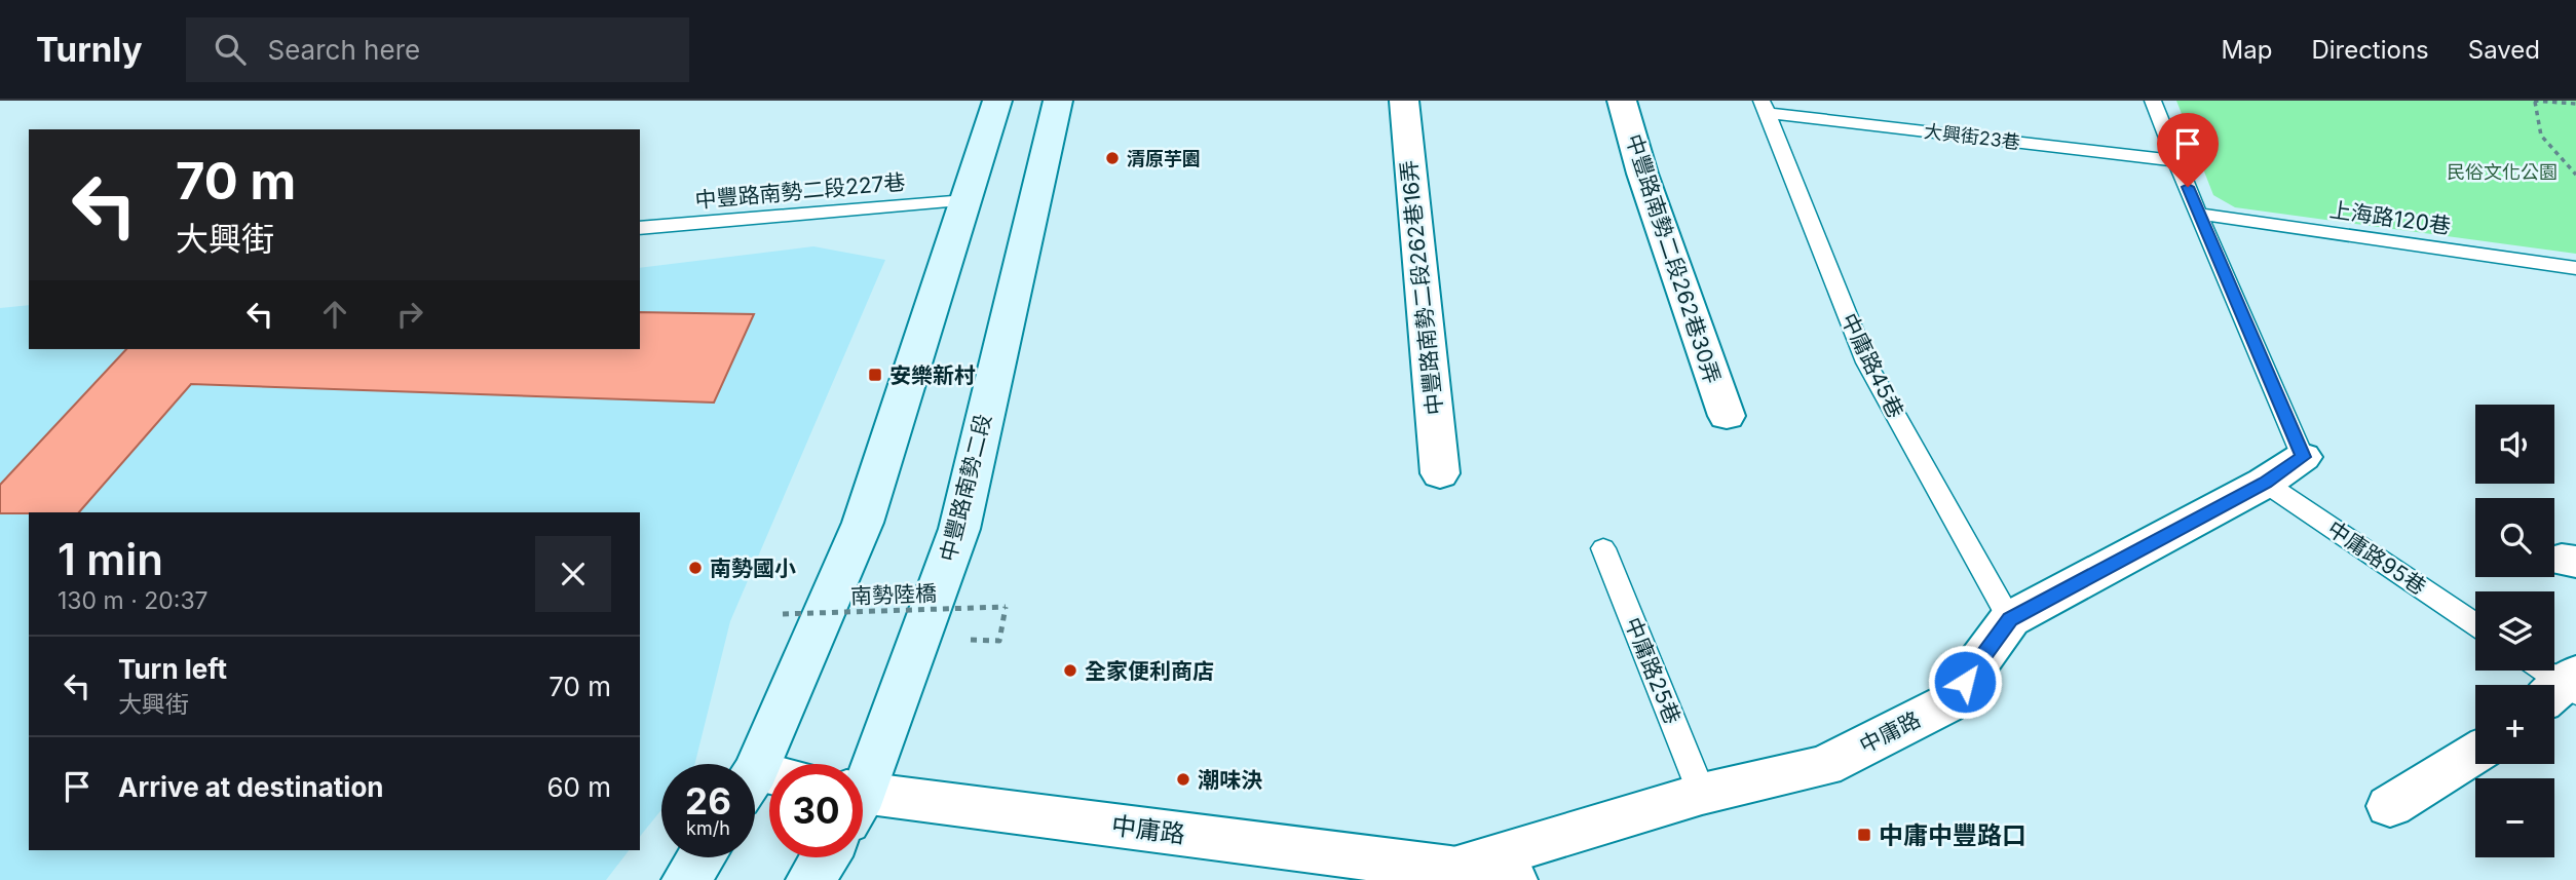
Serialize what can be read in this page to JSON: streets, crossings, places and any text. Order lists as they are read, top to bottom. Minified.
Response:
{"streets":{"main road":["中豐路南勢二段"],"street":["中豐路南勢二段262巷30弄","中豐路南勢二段262巷16弄","中庸路"],"lane":["大興街23巷","中豐路南勢二段227巷","上海路120巷","中庸路45巷","中庸路95巷","中庸路25巷"],"path":["南勢陸橋"]},"crossings":[["大興街23巷","中庸路45巷"],["中庸路45巷","中庸路"],["中庸路95巷","中庸路"],["中庸路25巷","中庸路"]],"parks":["民俗文化公園"],"places":{"other":["清原芋園","南勢國小","全家便利商店","潮味決"],"transit":["安樂新村","中庸中豐路口"]},"page":{"header":"Turnly","search":"Search here","nav":["Map","Directions","Saved"],"turn":["70 m","大興街"],"map_buttons":["+","−"],"heading":["1 min","130 m · 20:37"],"list":[{"name":"Turn left","note":"大興街","value":"70 m"},{"name":"Arrive at destination","value":"60 m"}],"speed":"26 km/h","limit":"30"}}
